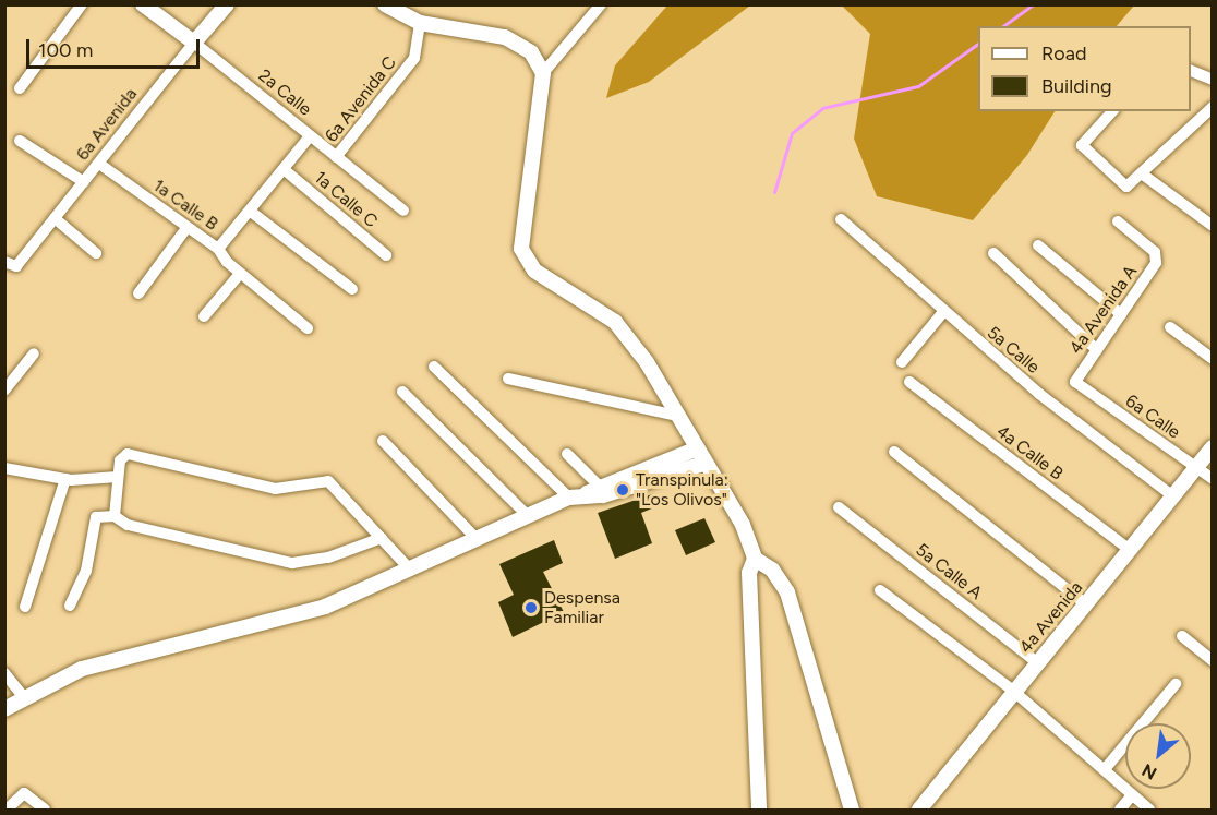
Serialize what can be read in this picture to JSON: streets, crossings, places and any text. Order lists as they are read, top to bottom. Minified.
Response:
{"streets":{"street":["2a Calle","6a Avenida C","6a Avenida","1a Calle C","1a Calle B","4a Avenida A","5a Calle","6a Calle","4a Calle B","5a Calle A","4a Avenida"]},"crossings":[["2a Calle","6a Avenida C"],["2a Calle","6a Avenida"],["6a Avenida","1a Calle B"],["4a Avenida A","6a Calle"],["5a Calle","4a Avenida"],["6a Calle","4a Avenida"],["4a Calle B","4a Avenida"],["5a Calle A","4a Avenida"]],"places":["Transpinula: \"Los Olivos\"","Despensa Familiar"],"legend":["Road","Building"],"scale_bar":"100 m","north":"bottom left"}
